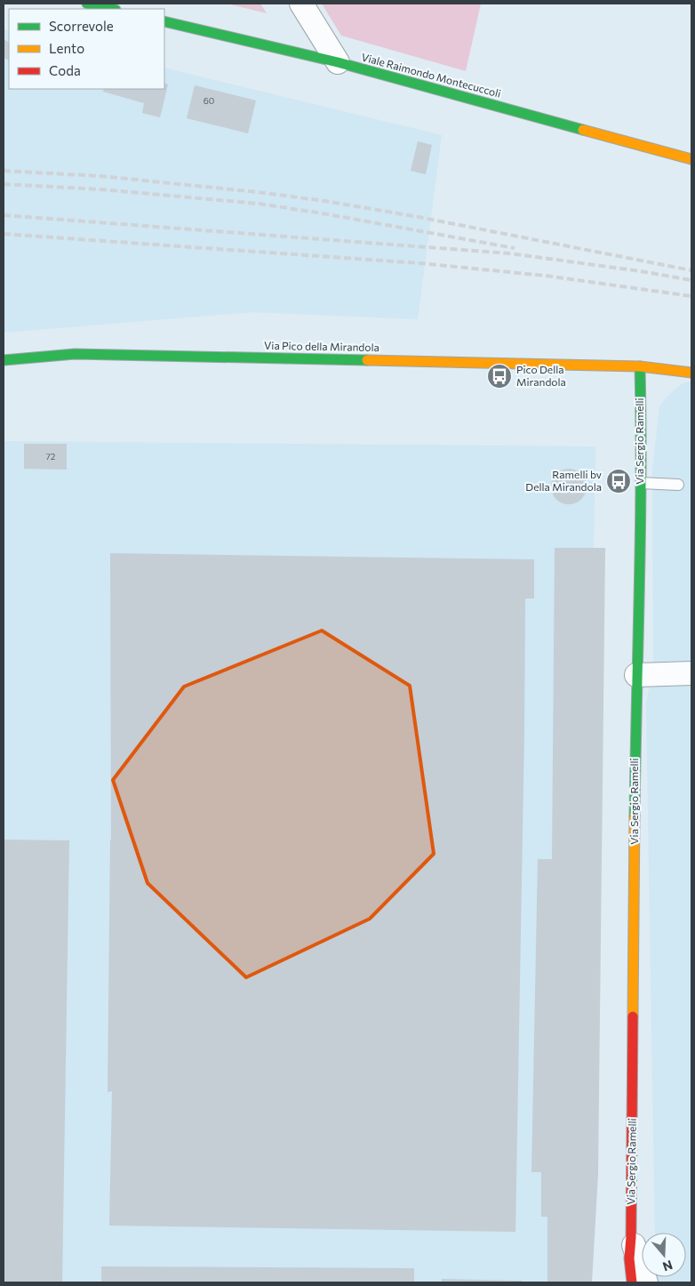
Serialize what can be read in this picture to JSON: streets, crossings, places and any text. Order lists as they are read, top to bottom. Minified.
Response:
{"streets":{"street":["Viale Raimondo Montecuccoli","Via Pico della Mirandola","Via Sergio Ramelli"]},"crossings":[["Via Pico della Mirandola","Via Sergio Ramelli"]],"places":{"bus stop":["Pico Della Mirandola","Ramelli bv Della Mirandola"]},"house_numbers":["60","72"],"legend":["Scorrevole","Lento","Coda"],"north":"bottom"}
